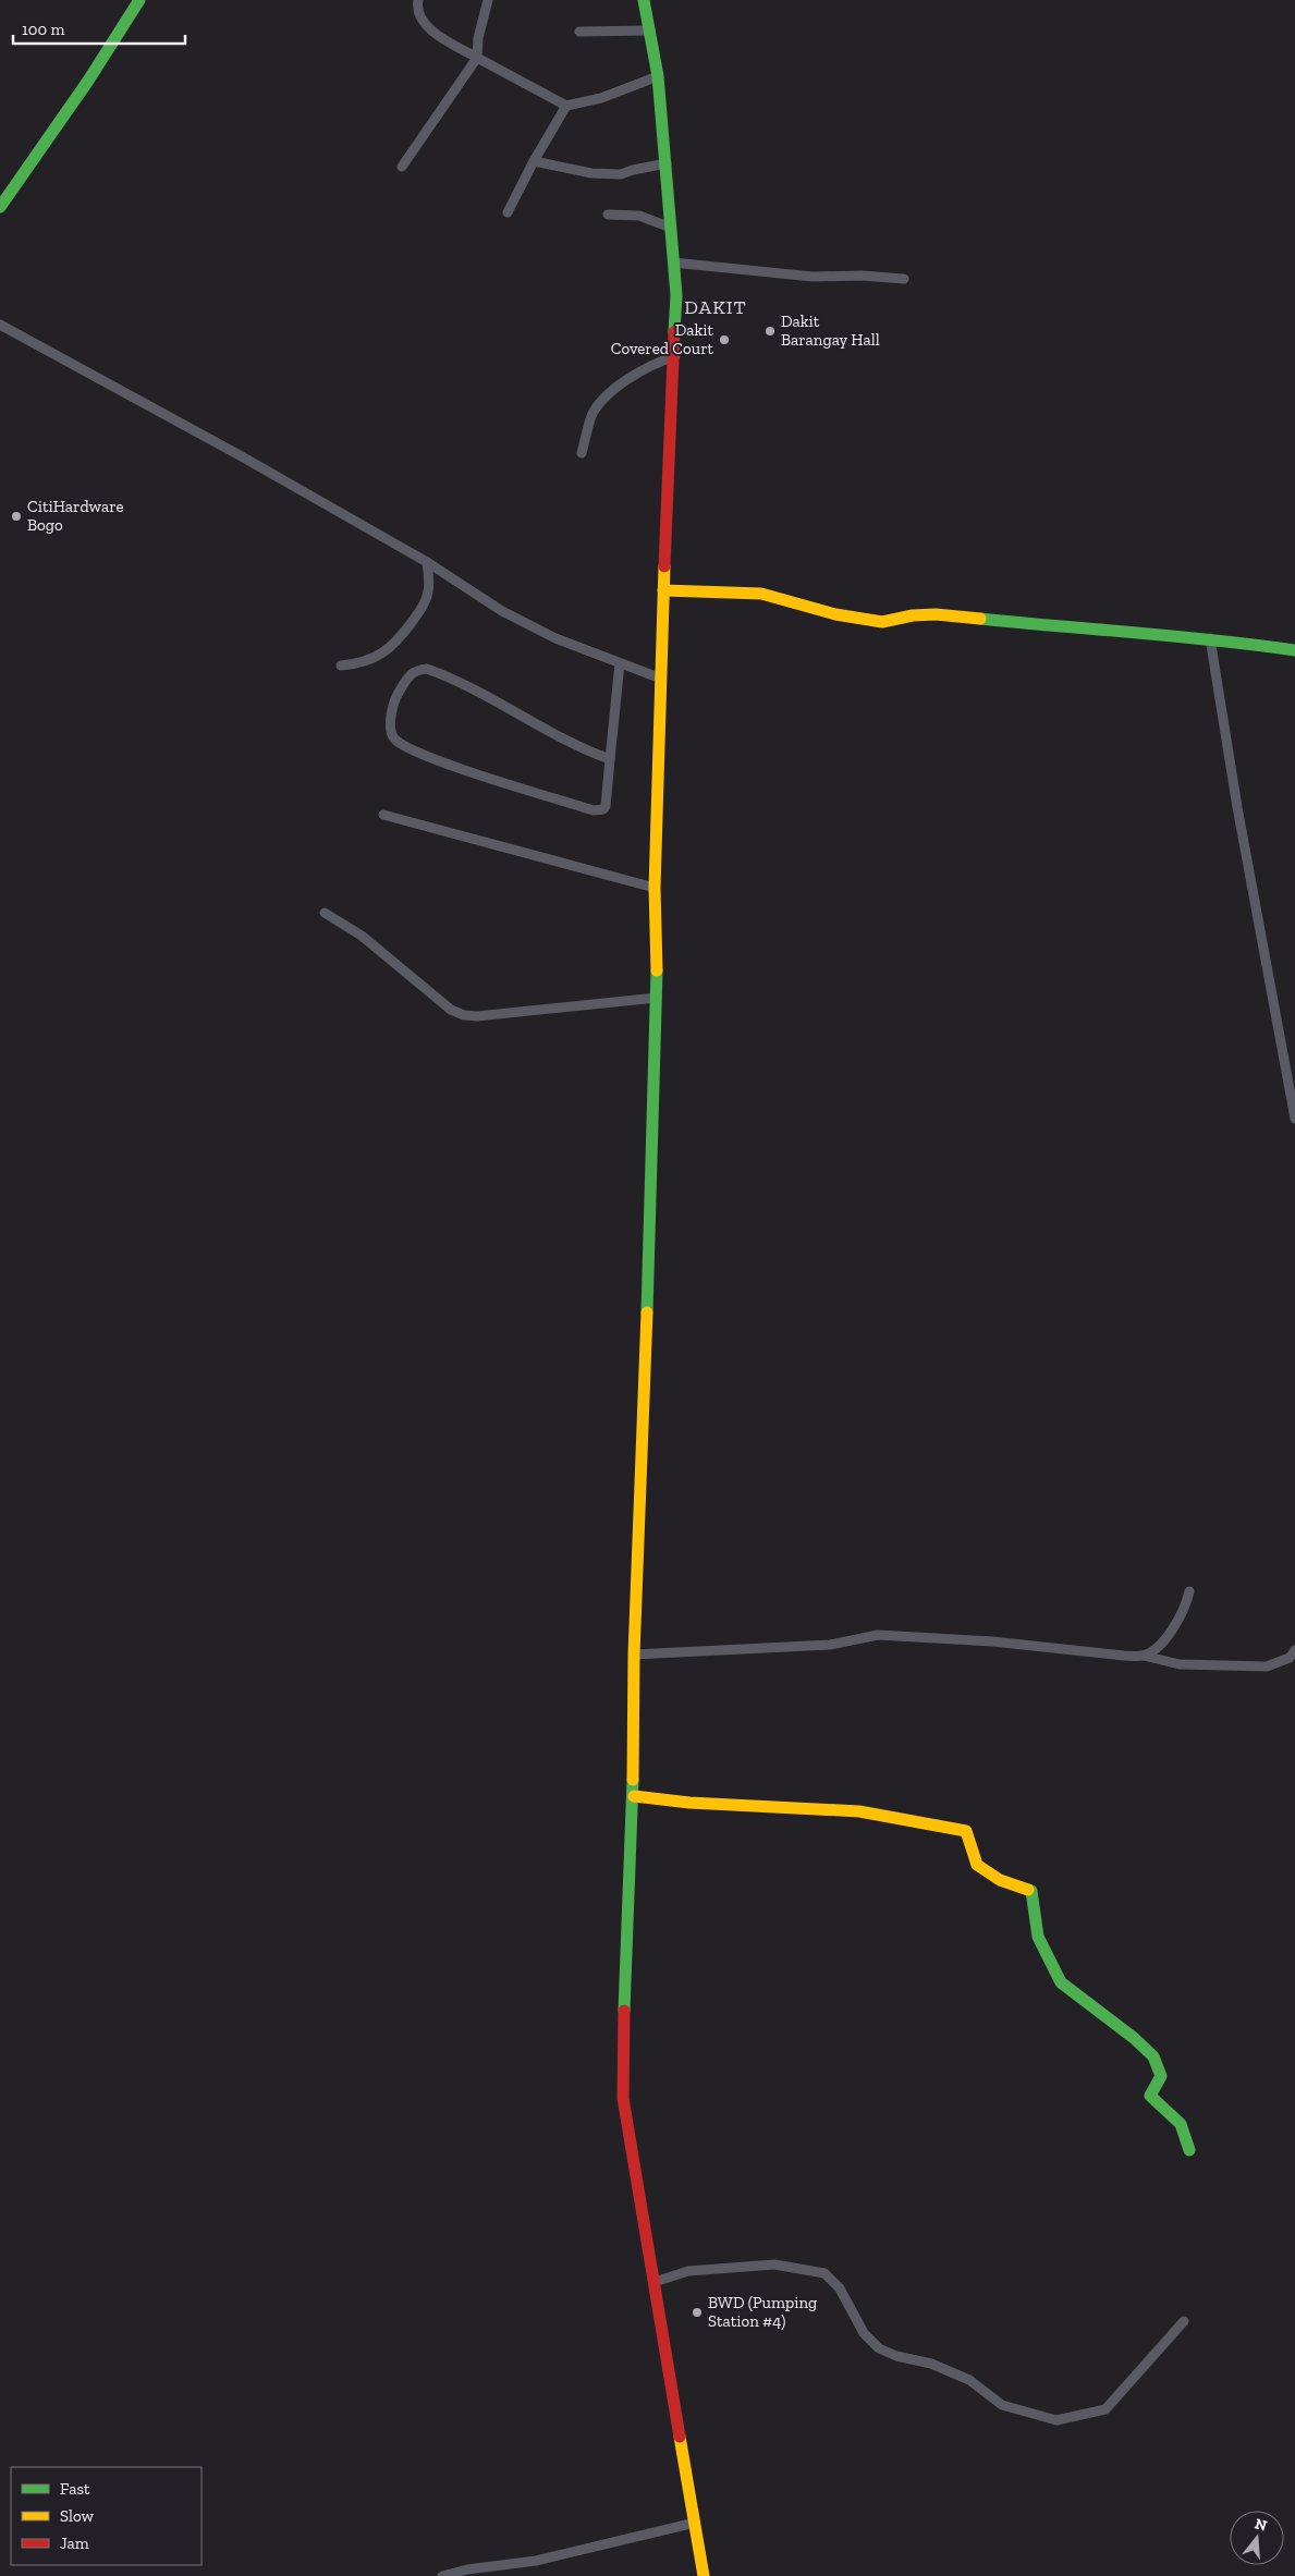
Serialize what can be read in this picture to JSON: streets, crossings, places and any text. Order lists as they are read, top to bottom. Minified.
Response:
{"districts":["DAKIT"],"places":["Dakit Barangay Hall","Dakit Covered Court","CitiHardware Bogo","BWD (Pumping Station #4)"],"legend":["Fast","Slow","Jam"],"scale_bar":"100 m","north":"top"}
